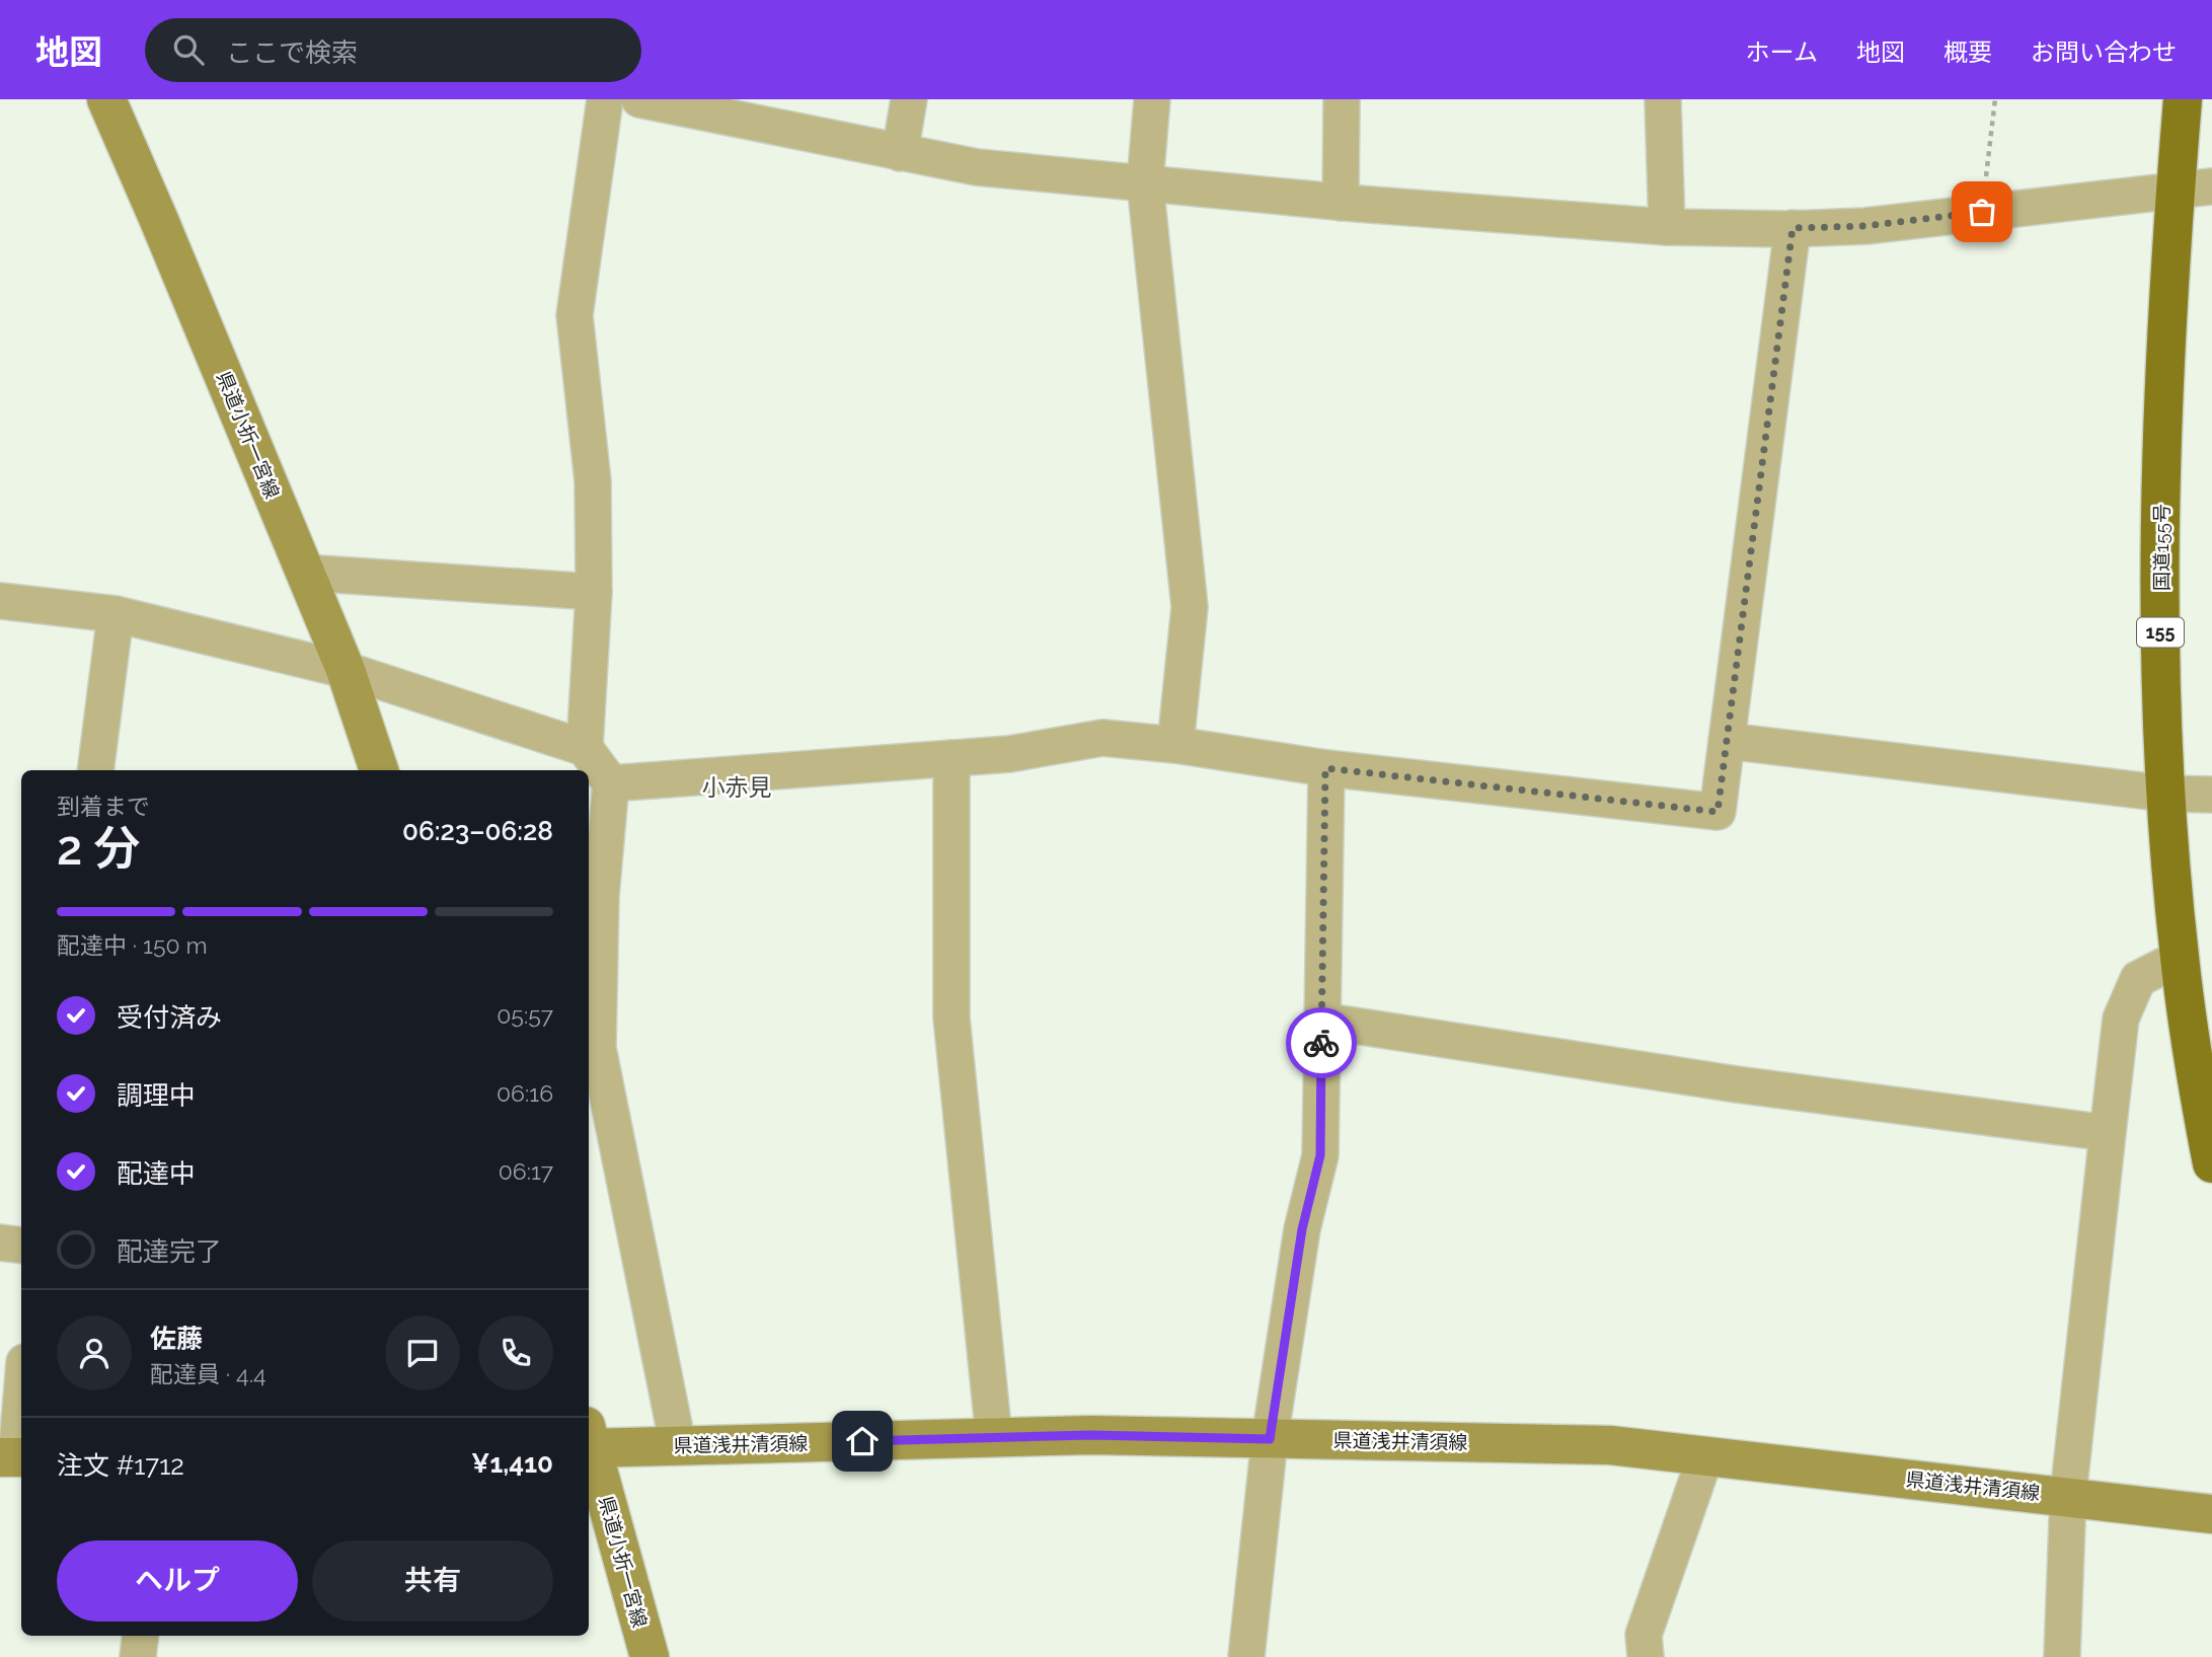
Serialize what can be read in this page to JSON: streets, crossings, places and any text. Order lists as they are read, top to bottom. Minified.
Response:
{"streets":{"highway":["国道155号","155"],"main road":["県道小折一宮線","県道浅井清須線"]},"districts":["小赤見"],"page":{"header":"地図","search":"ここで検索","nav":["ホーム","地図","概要","お問い合わせ"],"heading":["2 分","到着まで","06:23–06:28"],"panel":["佐藤","配達員 · 4.4","注文 #1712","¥1,410"],"bar":"配達中 · 150 m","list":[["受付済み","05:57"],["調理中","06:16"],["配達中","06:17"],"配達完了"],"buttons":["ヘルプ","共有"]}}
